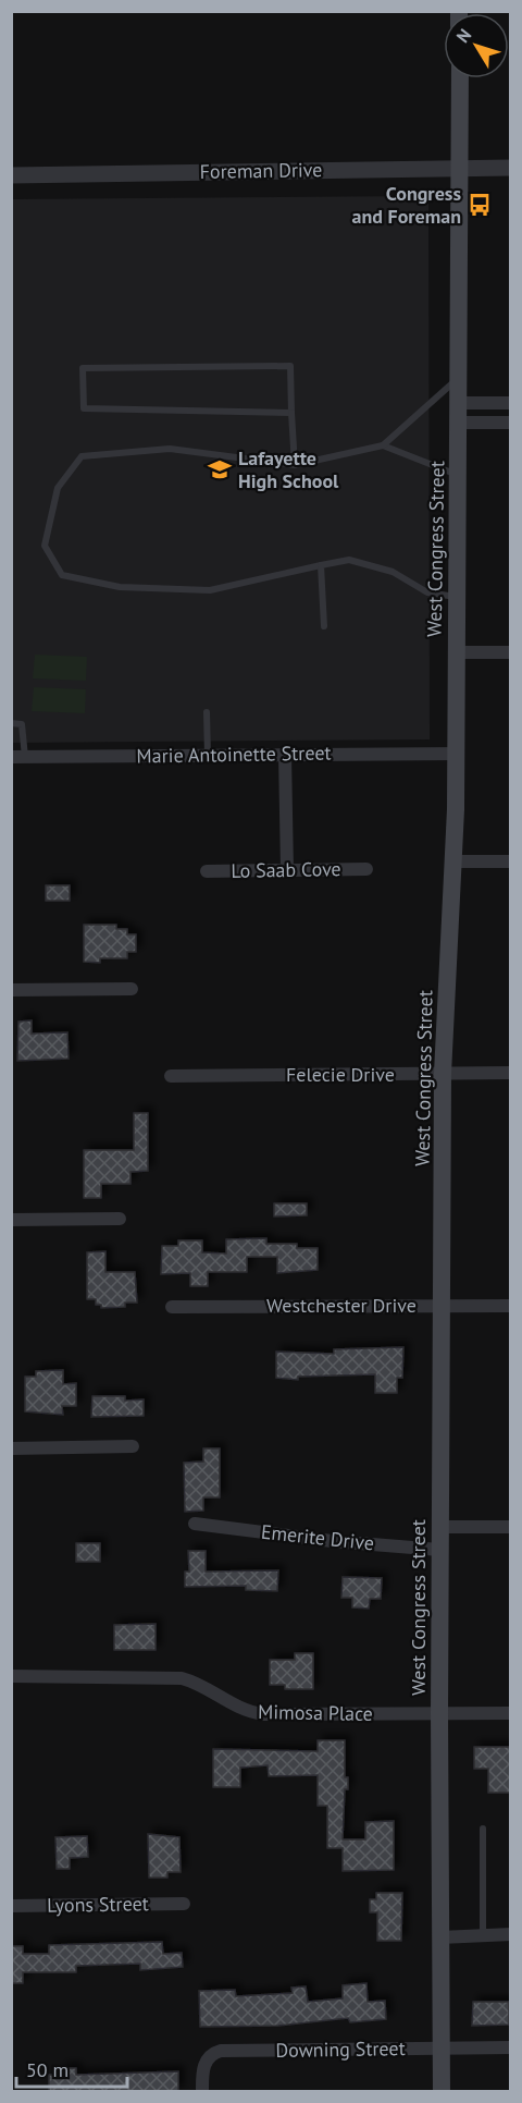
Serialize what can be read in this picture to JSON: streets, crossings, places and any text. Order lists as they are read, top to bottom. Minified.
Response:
{"streets":{"main road":["West Congress Street"],"street":["Foreman Drive","Marie Antoinette Street","Lo Saab Cove","Felecie Drive","Westchester Drive","Emerite Drive","Mimosa Place","Lyons Street","Downing Street"]},"crossings":[["Foreman Drive","West Congress Street"],["West Congress Street","Marie Antoinette Street"],["West Congress Street","Felecie Drive"],["West Congress Street","Westchester Drive"],["West Congress Street","Emerite Drive"],["West Congress Street","Mimosa Place"],["West Congress Street","Downing Street"]],"places":{"bus stop":["Congress and Foreman"],"school or university":["Lafayette High School"]},"scale_bar":"50 m","north":"top left"}
